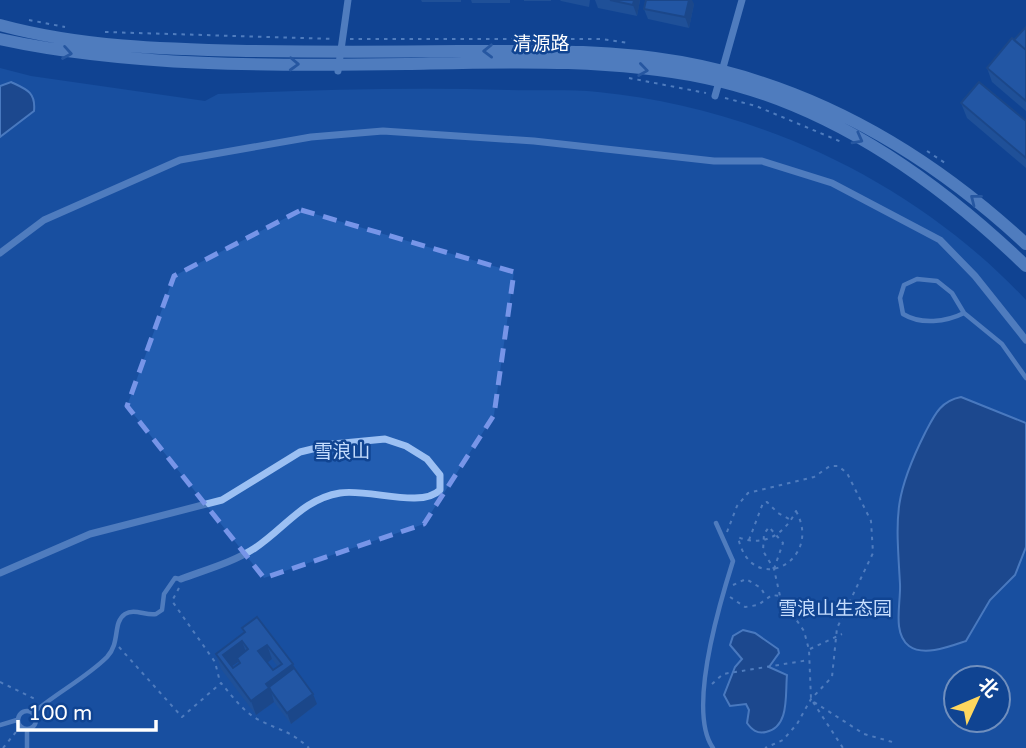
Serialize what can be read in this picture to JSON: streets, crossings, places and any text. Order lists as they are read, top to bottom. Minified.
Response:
{"streets":{"street":["清源路"]},"parks":["雪浪山","雪浪山生态园"],"scale_bar":"100 m","north":"top right"}
